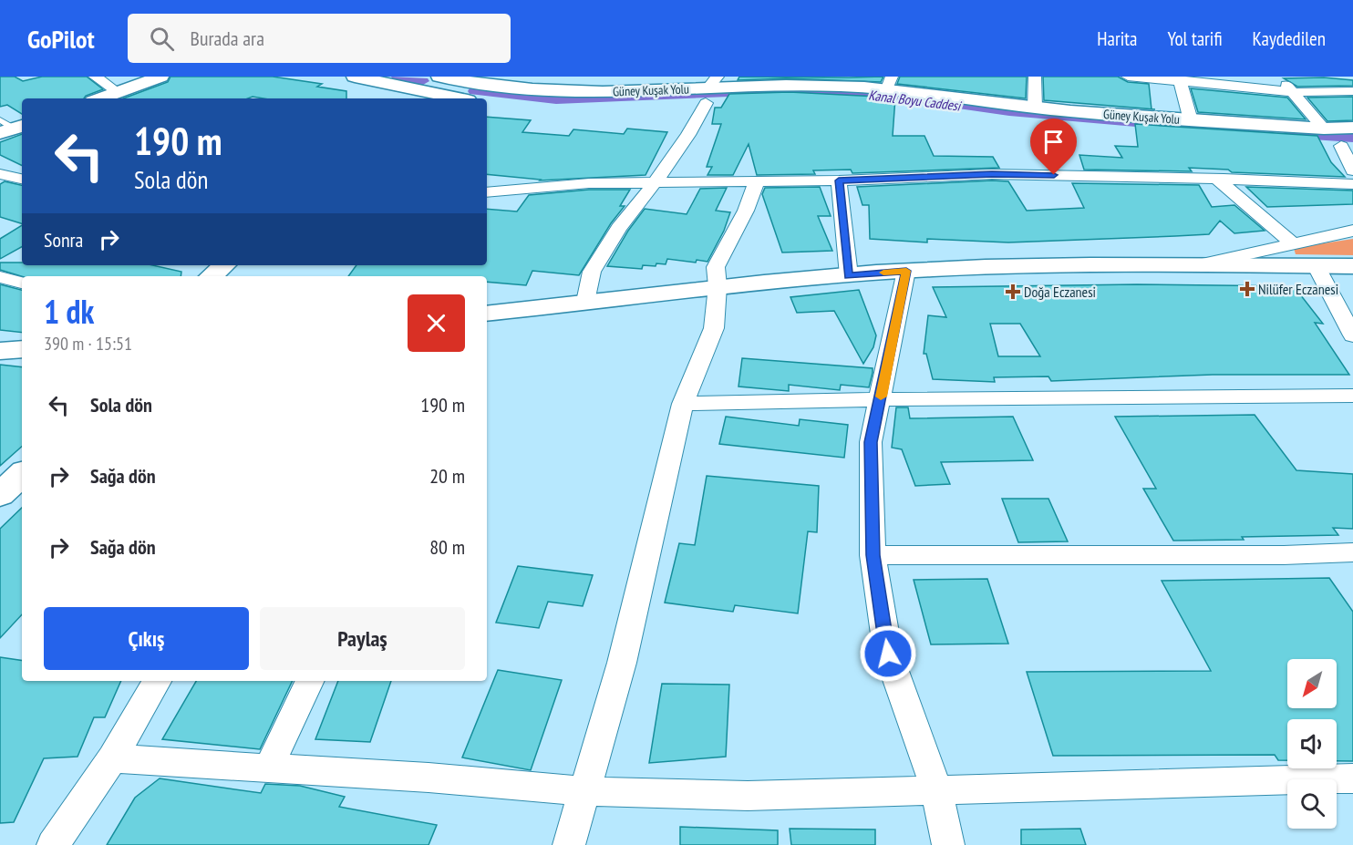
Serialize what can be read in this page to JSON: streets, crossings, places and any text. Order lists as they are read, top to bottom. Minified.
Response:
{"streets":{"main road":["Güney Kuşak Yolu"]},"water":["Kanal Boyu Caddesi"],"places":{"health":["Nilüfer Eczanesi","Doğa Eczanesi"]},"north":"bottom left","page":{"header":"GoPilot","search":"Burada ara","nav":["Harita","Yol tarifi","Kaydedilen"],"turn":["190 m","Sola dön"],"then":"Sonra","heading":["1 dk","390 m · 15:51"],"list":[{"name":"Sola dön","value":"190 m"},{"name":"Sağa dön","value":"20 m"},{"name":"Sağa dön","value":"80 m"}],"buttons":["Çıkış","Paylaş"]}}
